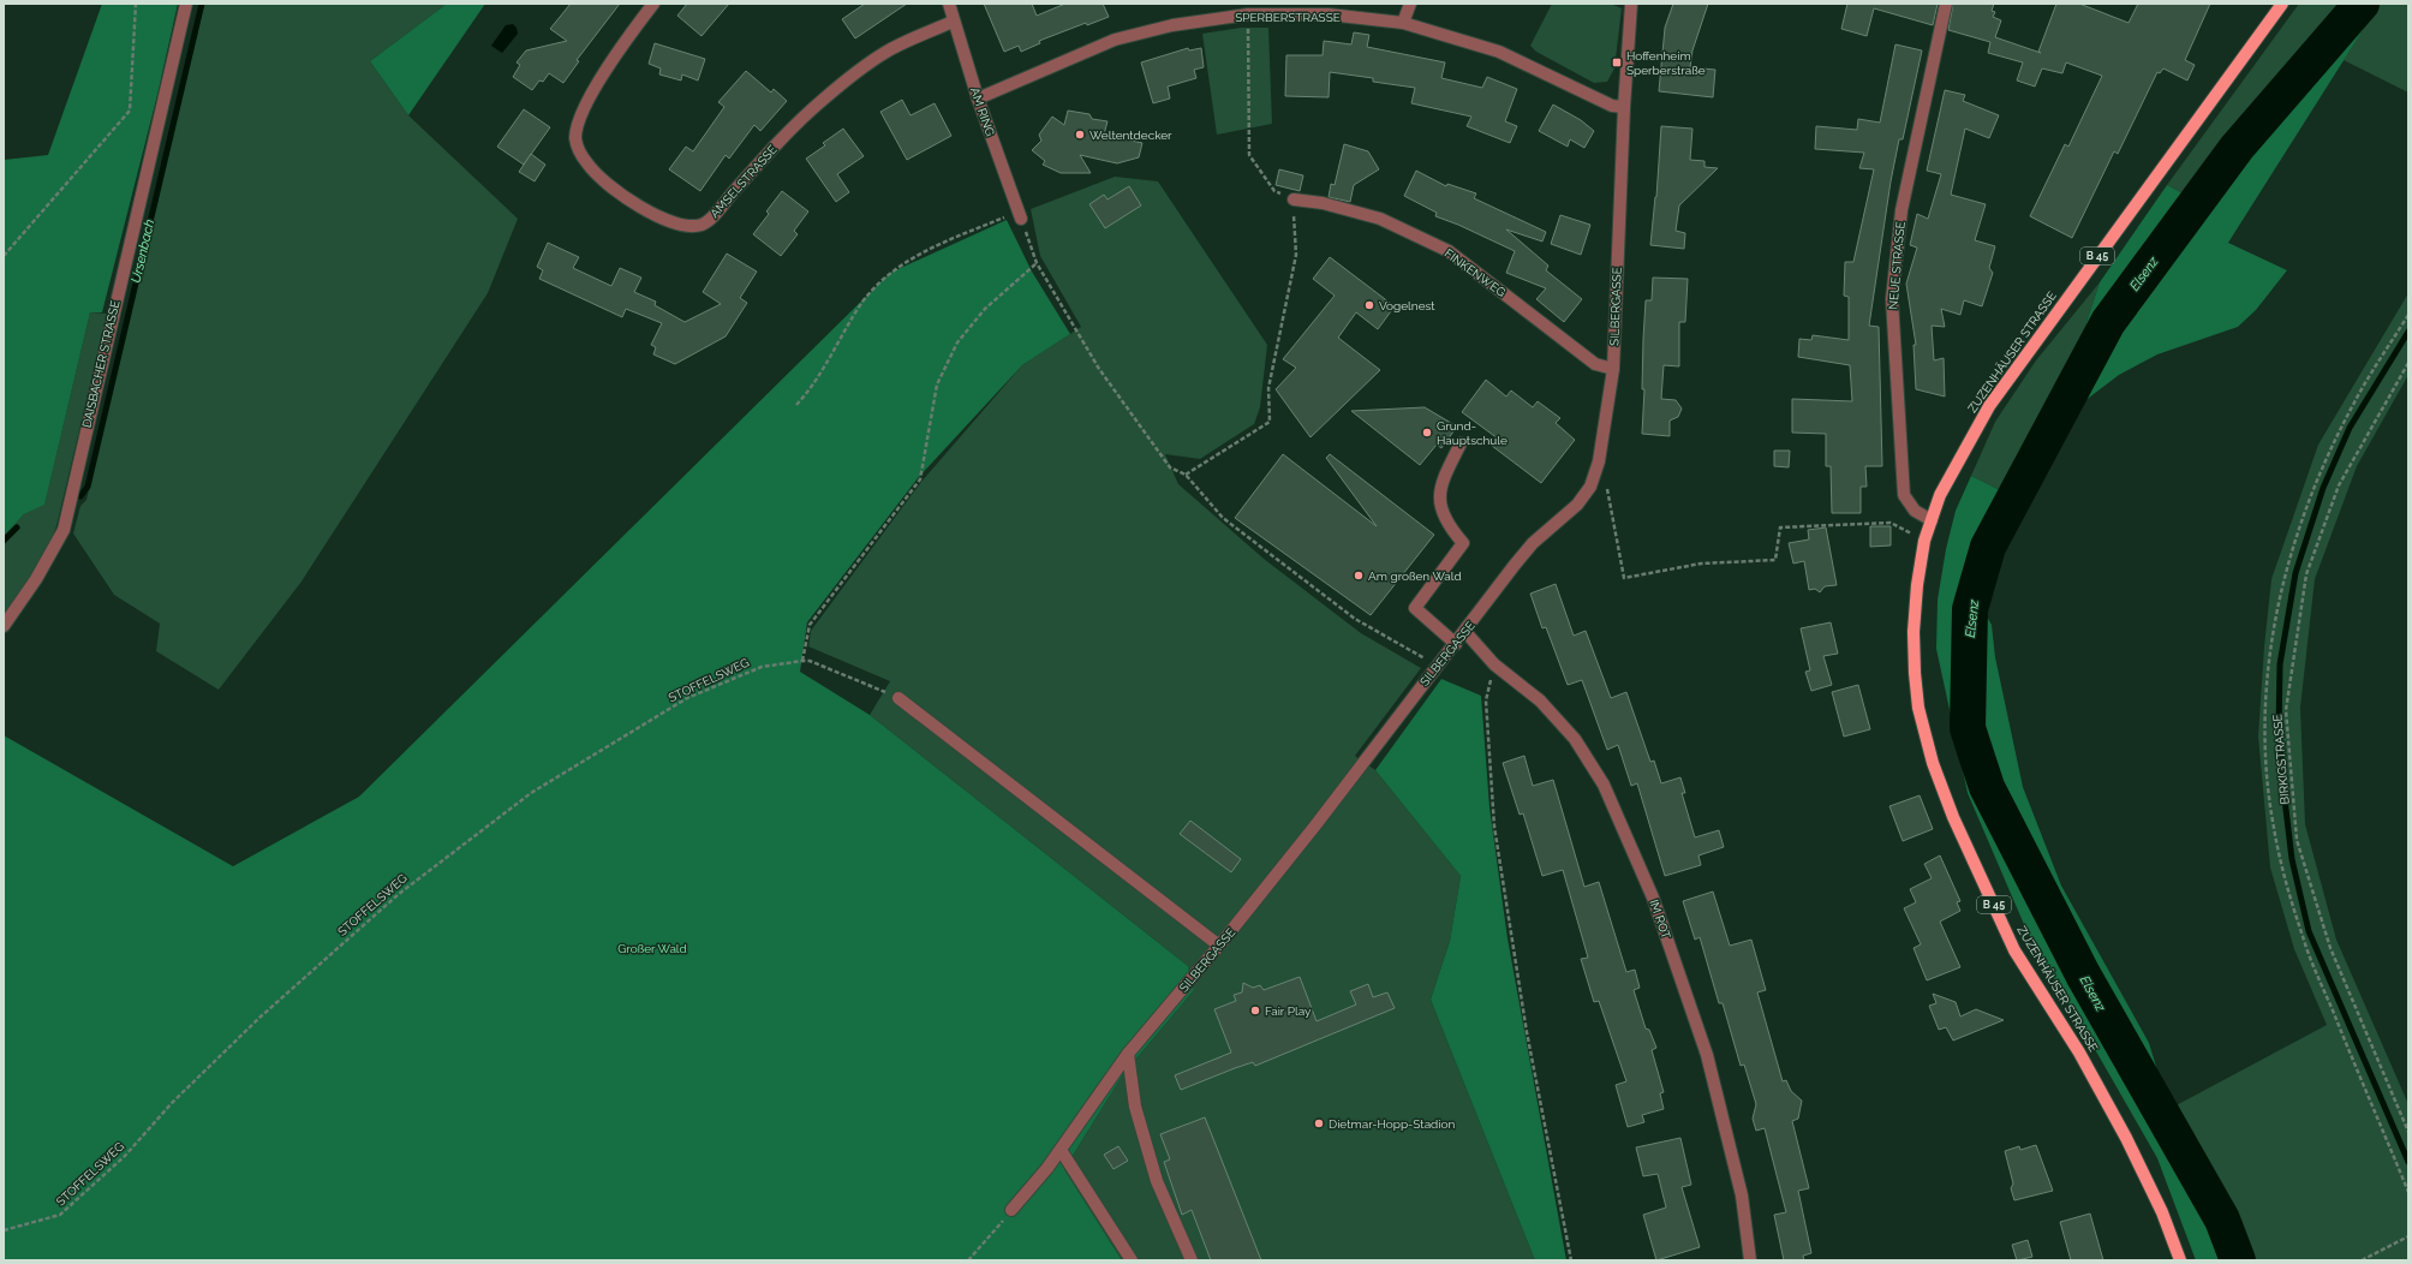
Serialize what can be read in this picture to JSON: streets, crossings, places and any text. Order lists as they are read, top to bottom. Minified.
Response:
{"streets":{"main road":["B 45","ZUZENHÄUSER STRASSE"],"street":["SPERBERSTRASSE","AM RING","AMSELSTRASSE","NEUE STRASSE","FINKENWEG","SILBERGASSE","DAISBACHER STRASSE","IM ROT"],"path":["STOFFELSWEG","BIRKIGSTRASSE"]},"crossings":[["SPERBERSTRASSE","AM RING"],["SPERBERSTRASSE","SILBERGASSE"],["AM RING","AMSELSTRASSE"],["NEUE STRASSE","ZUZENHÄUSER STRASSE"],["FINKENWEG","SILBERGASSE"],["SILBERGASSE","IM ROT"]],"water":["Ursenbach","Elsenz"],"parks":["Großer Wald"],"places":{"transit":["Hoffenheim Sperberstraße"],"other":["Weltentdecker","Vogelnest","Grund- Hauptschule","Am großen Wald","Fair Play","Dietmar-Hopp-Stadion"]}}
